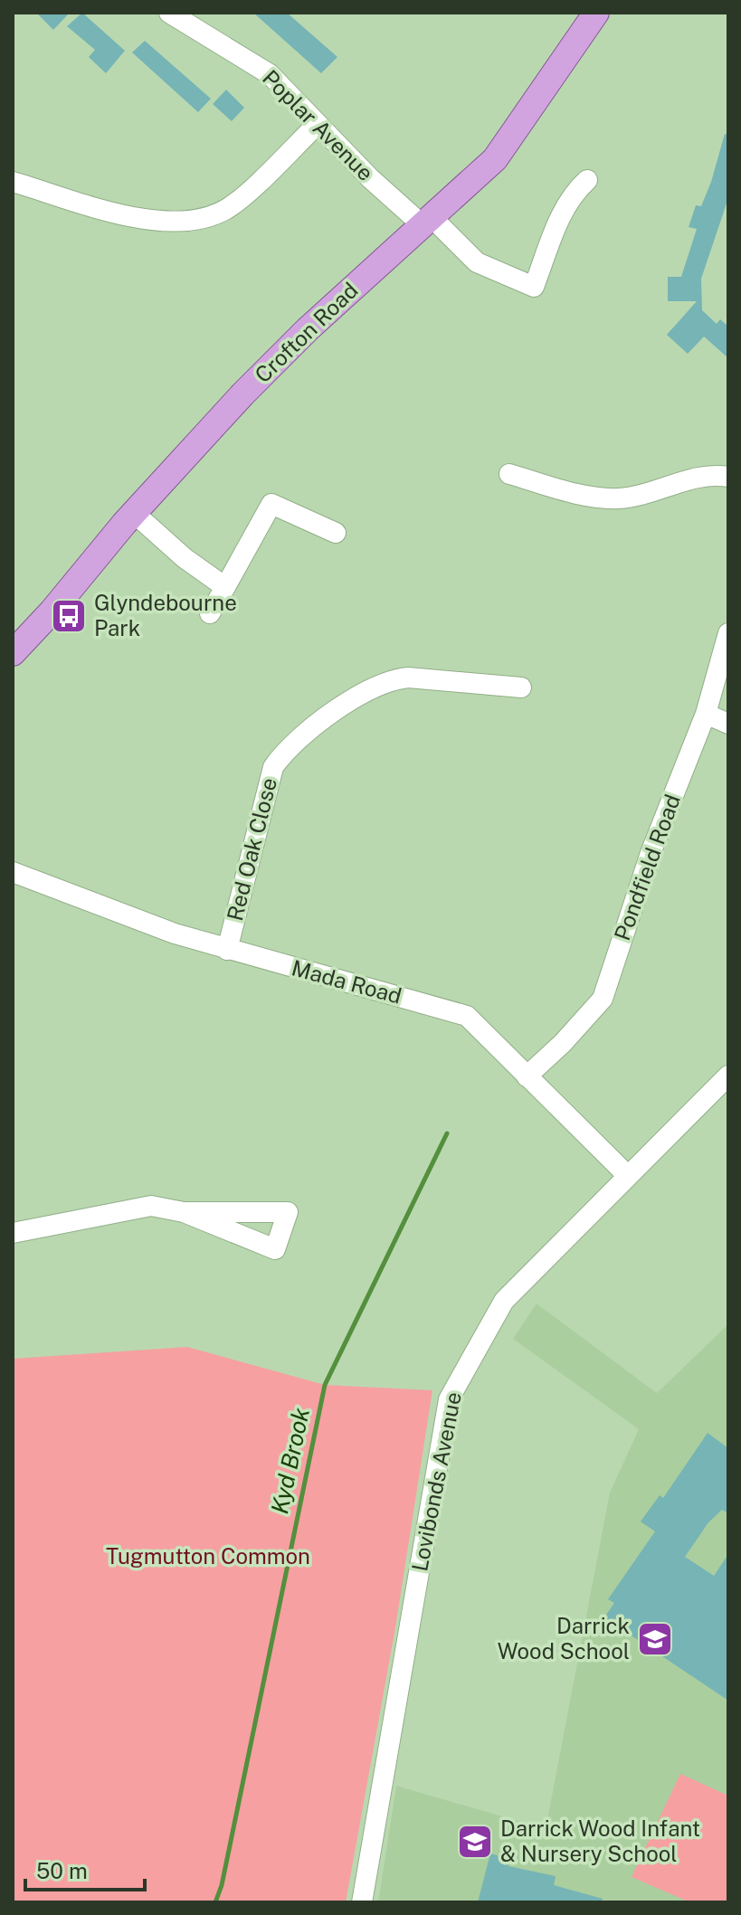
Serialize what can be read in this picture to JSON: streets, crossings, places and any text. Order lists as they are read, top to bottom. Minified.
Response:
{"streets":{"main road":["Crofton Road"],"street":["Poplar Avenue","Red Oak Close","Pondfield Road","Mada Road","Lovibonds Avenue"]},"crossings":[["Poplar Avenue","Crofton Road"],["Red Oak Close","Mada Road"],["Pondfield Road","Mada Road"],["Mada Road","Lovibonds Avenue"]],"water":["Kyd Brook"],"parks":["Tugmutton Common"],"places":{"bus stop":["Glyndebourne Park"],"school or university":["Darrick Wood School","Darrick Wood Infant & Nursery School"]},"scale_bar":"50 m"}
